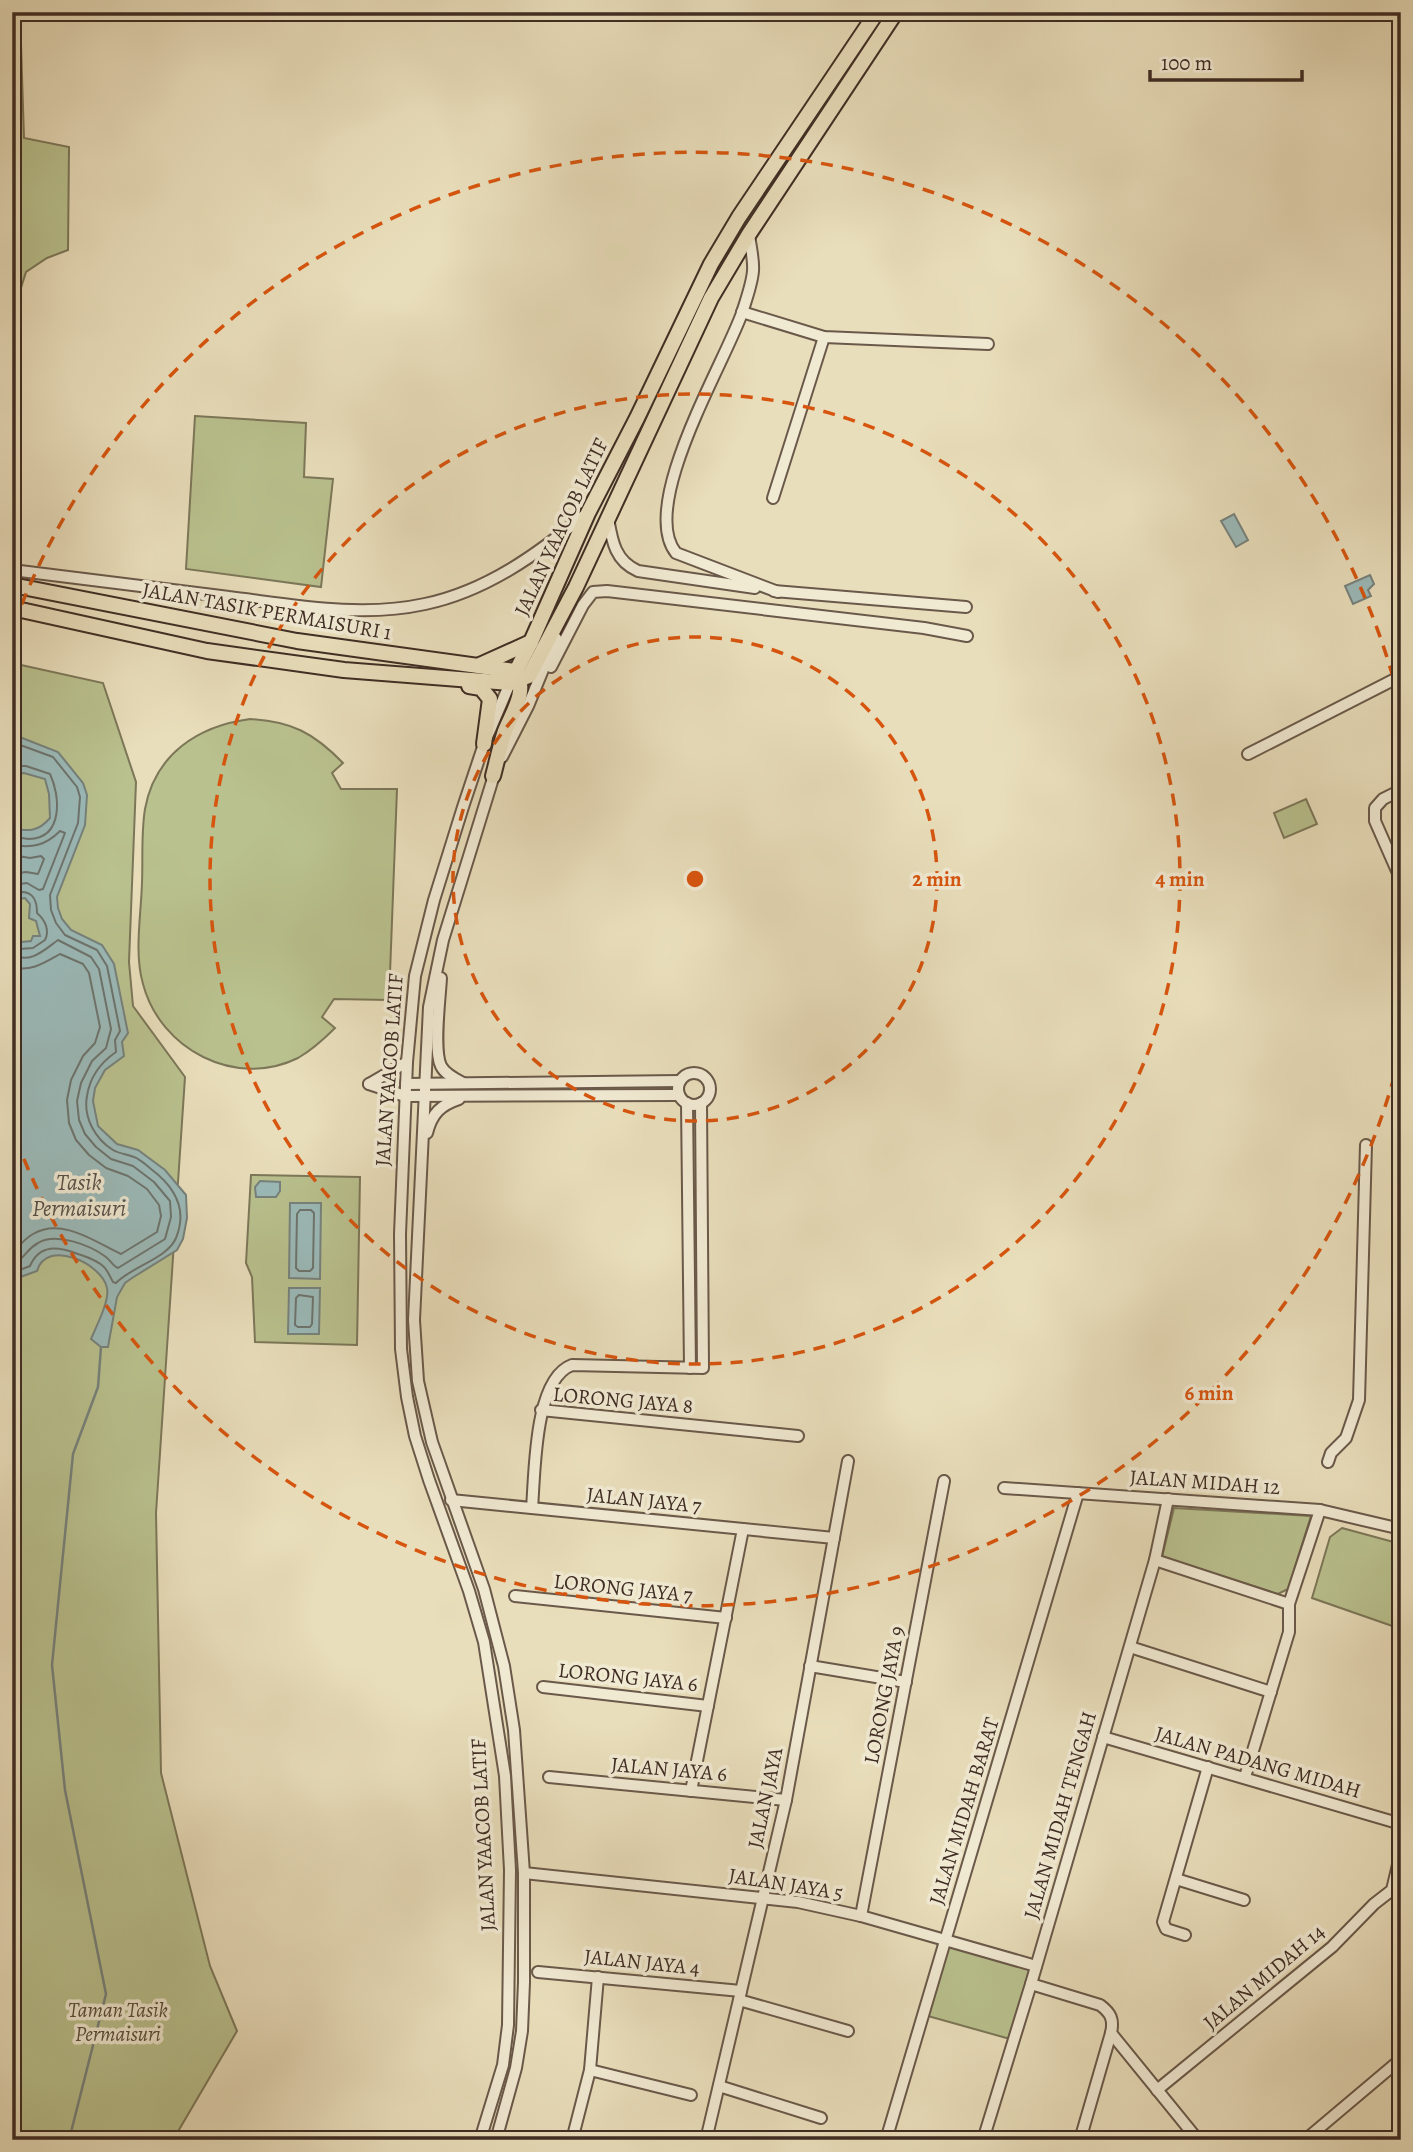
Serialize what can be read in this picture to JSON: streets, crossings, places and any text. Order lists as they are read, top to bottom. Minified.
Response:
{"streets":{"main road":["JALAN YAACOB LATIF","JALAN TASIK PERMAISURI 1"],"street":["LORONG JAYA 8","JALAN MIDAH 12","JALAN JAYA 7","LORONG JAYA 7","LORONG JAYA 6","LORONG JAYA 9","JALAN PADANG MIDAH","JALAN JAYA 6","JALAN JAYA","JALAN MIDAH BARAT","JALAN MIDAH TENGAH","JALAN JAYA 5","JALAN JAYA 4","JALAN MIDAH 14"]},"crossings":[["JALAN YAACOB LATIF","JALAN TASIK PERMAISURI 1"],["JALAN YAACOB LATIF","JALAN JAYA 7"],["JALAN YAACOB LATIF","JALAN JAYA 5"],["LORONG JAYA 8","JALAN JAYA 7"],["JALAN MIDAH 12","JALAN MIDAH BARAT"],["JALAN MIDAH 12","JALAN MIDAH TENGAH"],["JALAN JAYA 7","JALAN JAYA"],["LORONG JAYA 9","JALAN JAYA 5"],["JALAN PADANG MIDAH","JALAN MIDAH TENGAH"],["JALAN JAYA 6","JALAN JAYA"],["JALAN JAYA","JALAN JAYA 5"],["JALAN JAYA","JALAN JAYA 4"],["JALAN MIDAH BARAT","JALAN JAYA 5"],["JALAN MIDAH TENGAH","JALAN JAYA 5"]],"water":["Tasik Permaisuri"],"parks":["Taman Tasik Permaisuri"],"scale_bar":"100 m","rings":["2 min","4 min","6 min"]}
